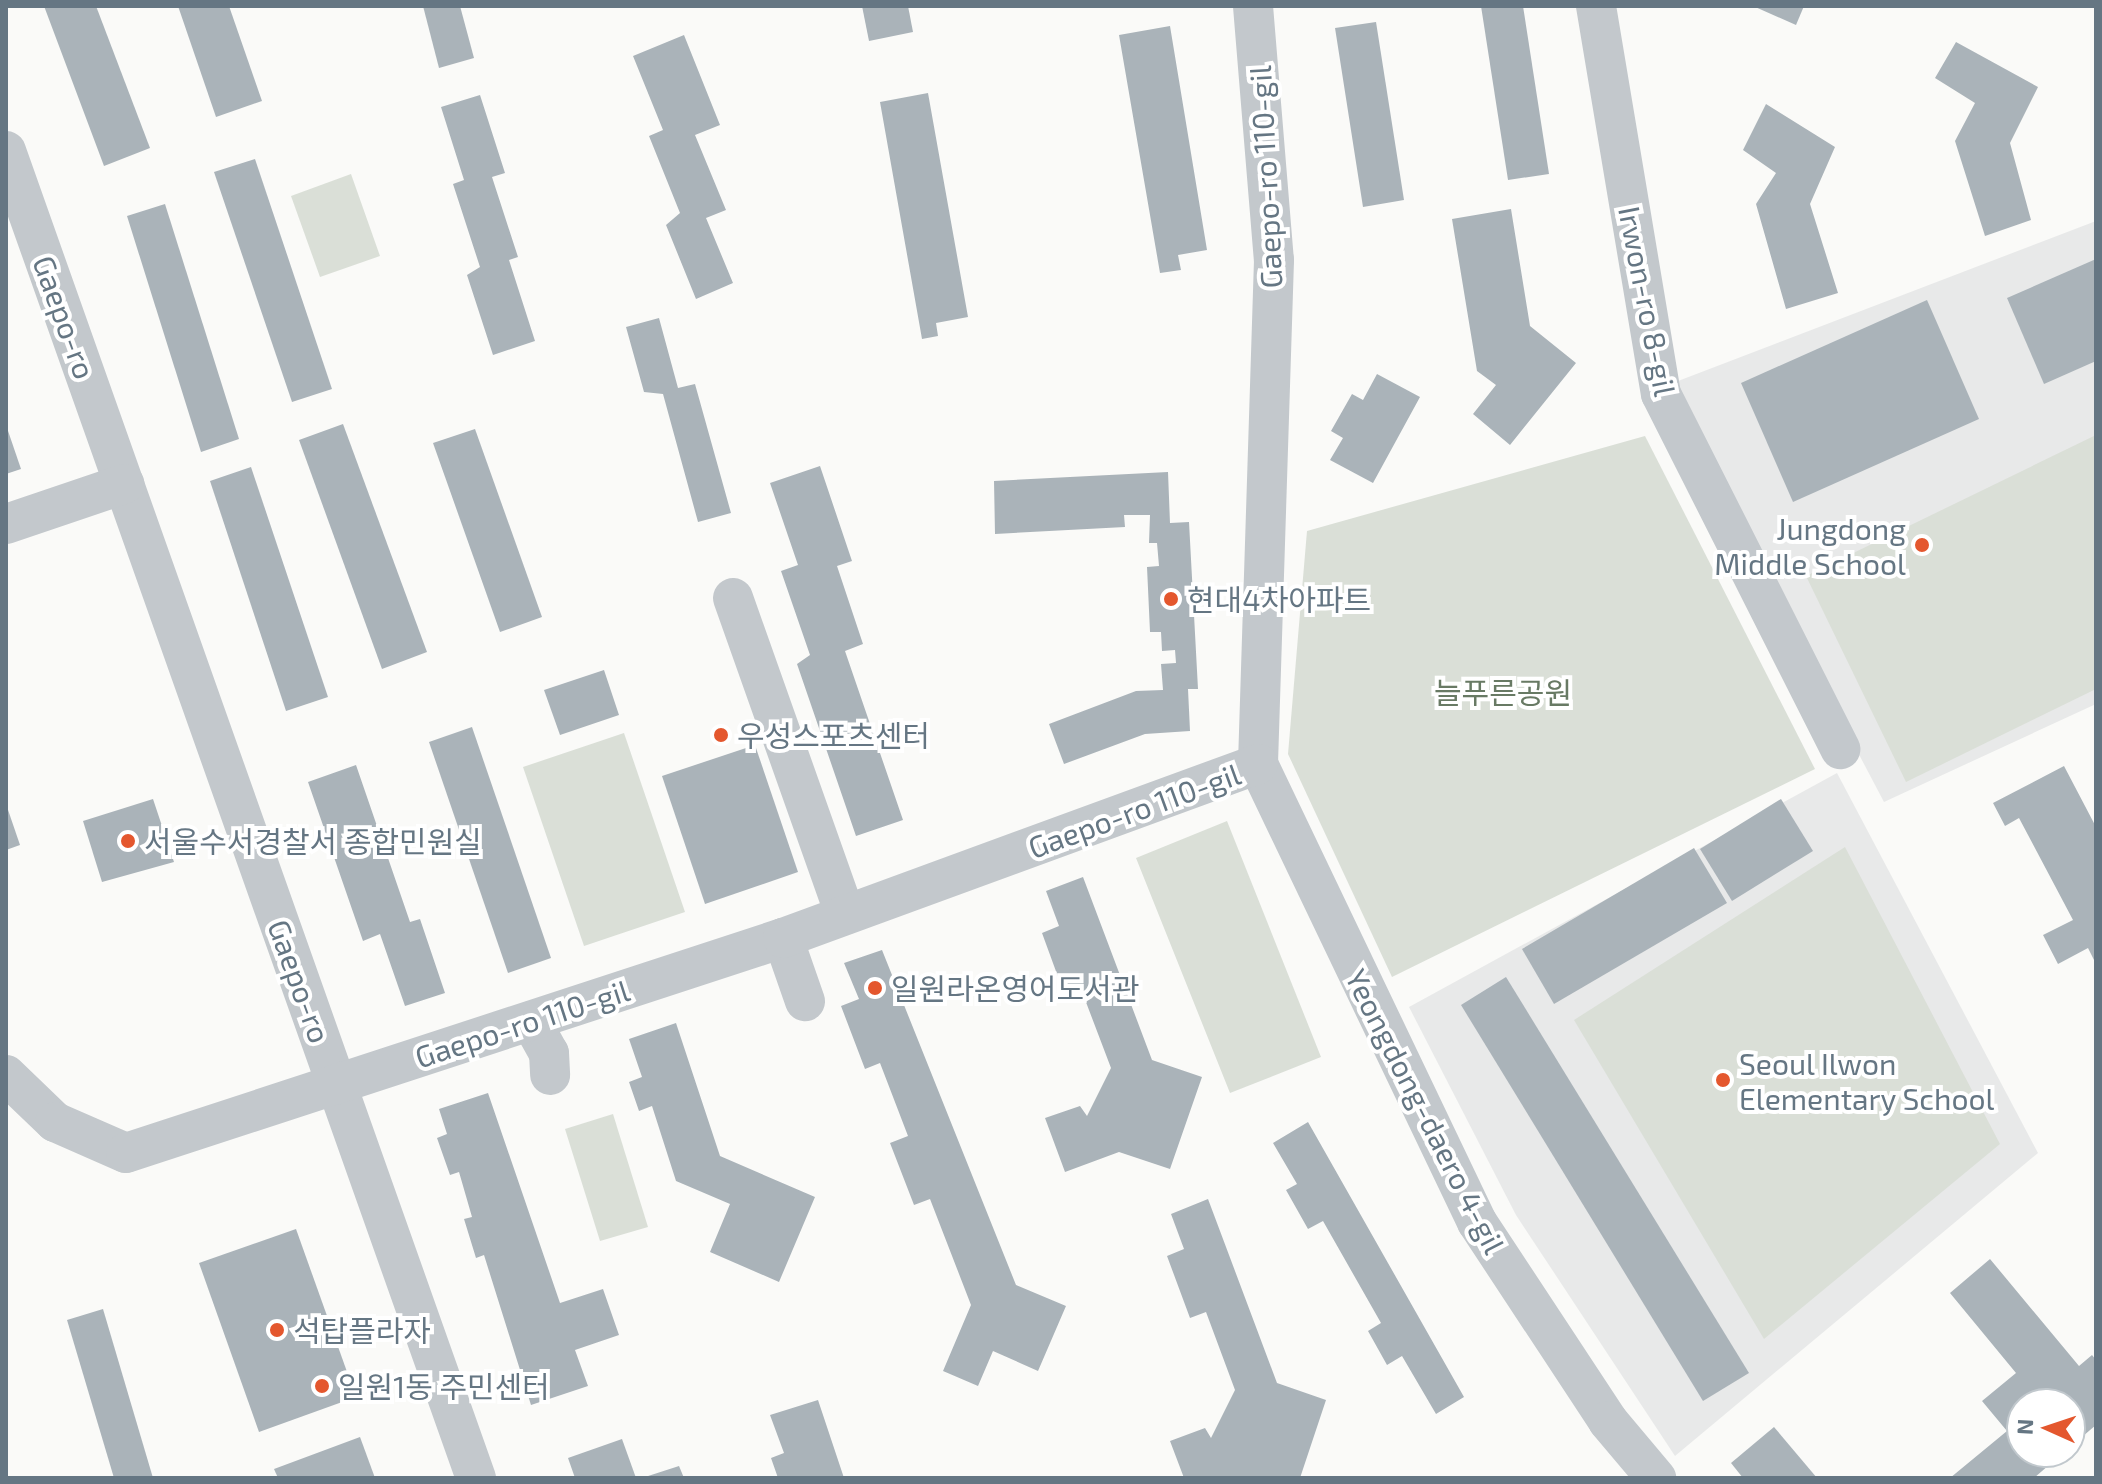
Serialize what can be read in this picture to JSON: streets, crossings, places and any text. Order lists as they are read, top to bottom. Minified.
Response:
{"streets":{"street":["Gaepo-ro 110-gil","Irwon-ro 8-gil","Gaepo-ro","Yeongdong-daero 4-gil"]},"crossings":[["Gaepo-ro 110-gil","Gaepo-ro"],["Gaepo-ro 110-gil","Yeongdong-daero 4-gil"]],"parks":["늘푸른공원"],"places":["Jungdong Middle School","현대4차아파트","우성스포츠센터","서울수서경찰서 종합민원실","일원라온영어도서관","Seoul Ilwon Elementary School","석탑플라자","일원1동 주민센터"],"north":"left"}
